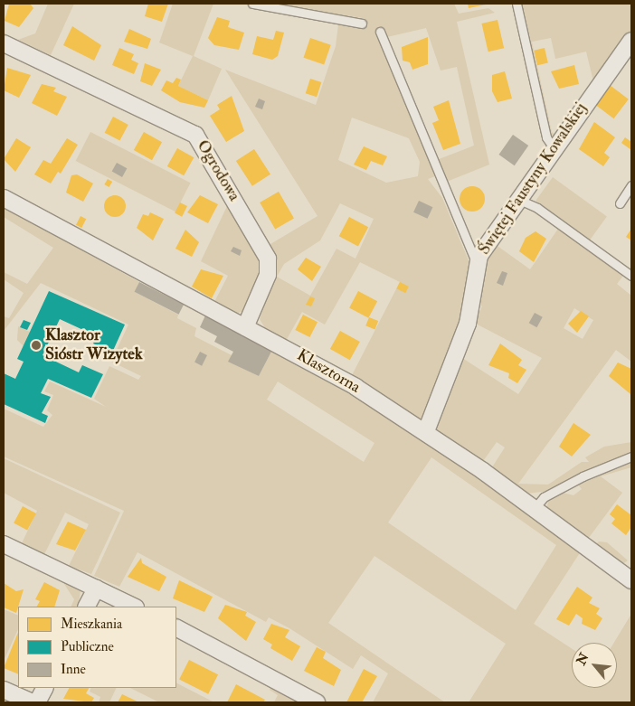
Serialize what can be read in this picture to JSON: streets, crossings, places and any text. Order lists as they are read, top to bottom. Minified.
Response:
{"streets":{"street":["Ogrodowa","Świętej Faustyny Kowalskiej","Klasztorna"]},"crossings":[["Ogrodowa","Klasztorna"],["Świętej Faustyny Kowalskiej","Klasztorna"]],"places":["Klasztor Sióstr Wizytek"],"legend":["Mieszkania","Publiczne","Inne"],"north":"top left"}
